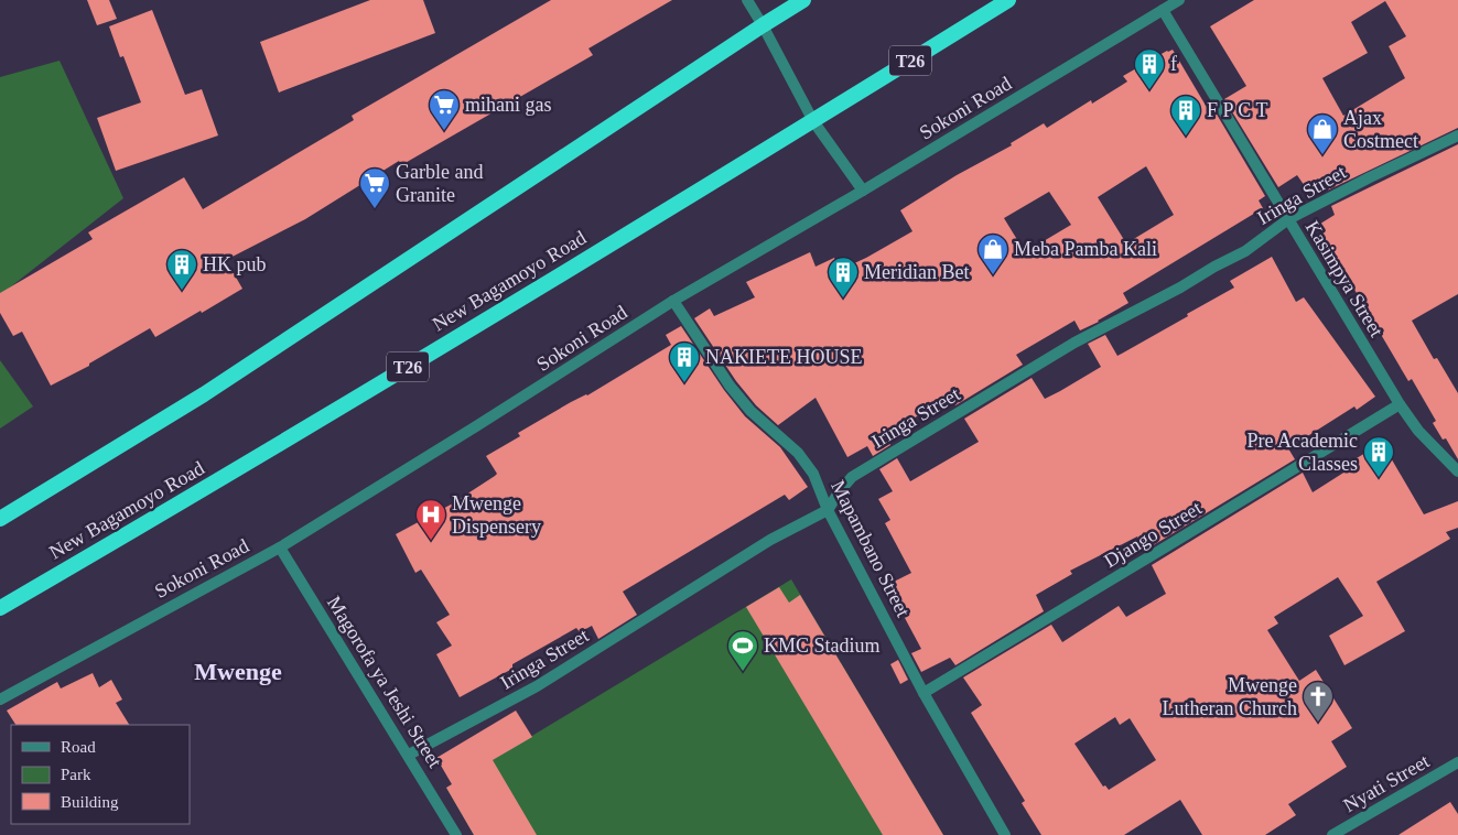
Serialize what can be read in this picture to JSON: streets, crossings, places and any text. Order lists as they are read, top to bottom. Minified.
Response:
{"streets":{"highway":["T26","New Bagamoyo Road"],"street":["Sokoni Road","Iringa Street","Kasimpya Street","Django Street","Mapambano Street","Magorofa ya Jeshi Street","Nyati Street"]},"crossings":[["Sokoni Road","Kasimpya Street"],["Sokoni Road","Mapambano Street"],["Sokoni Road","Magorofa ya Jeshi Street"],["Iringa Street","Kasimpya Street"],["Iringa Street","Mapambano Street"],["Iringa Street","Magorofa ya Jeshi Street"],["Kasimpya Street","Django Street"],["Django Street","Mapambano Street"]],"districts":["Mwenge"],"places":{"building":["f","F P C T","HK pub","Meridian Bet","NAKIETE HOUSE","Pre Academic Classes"],"supermarket":["mihani gas","Garble and Granite"],"shop":["Ajax Costmect","Meba Pamba Kali"],"hospital":["Mwenge Dispensery"],"sports":["KMC Stadium"],"church":["Mwenge Lutheran Church"]},"legend":["Road","Park","Building"]}
